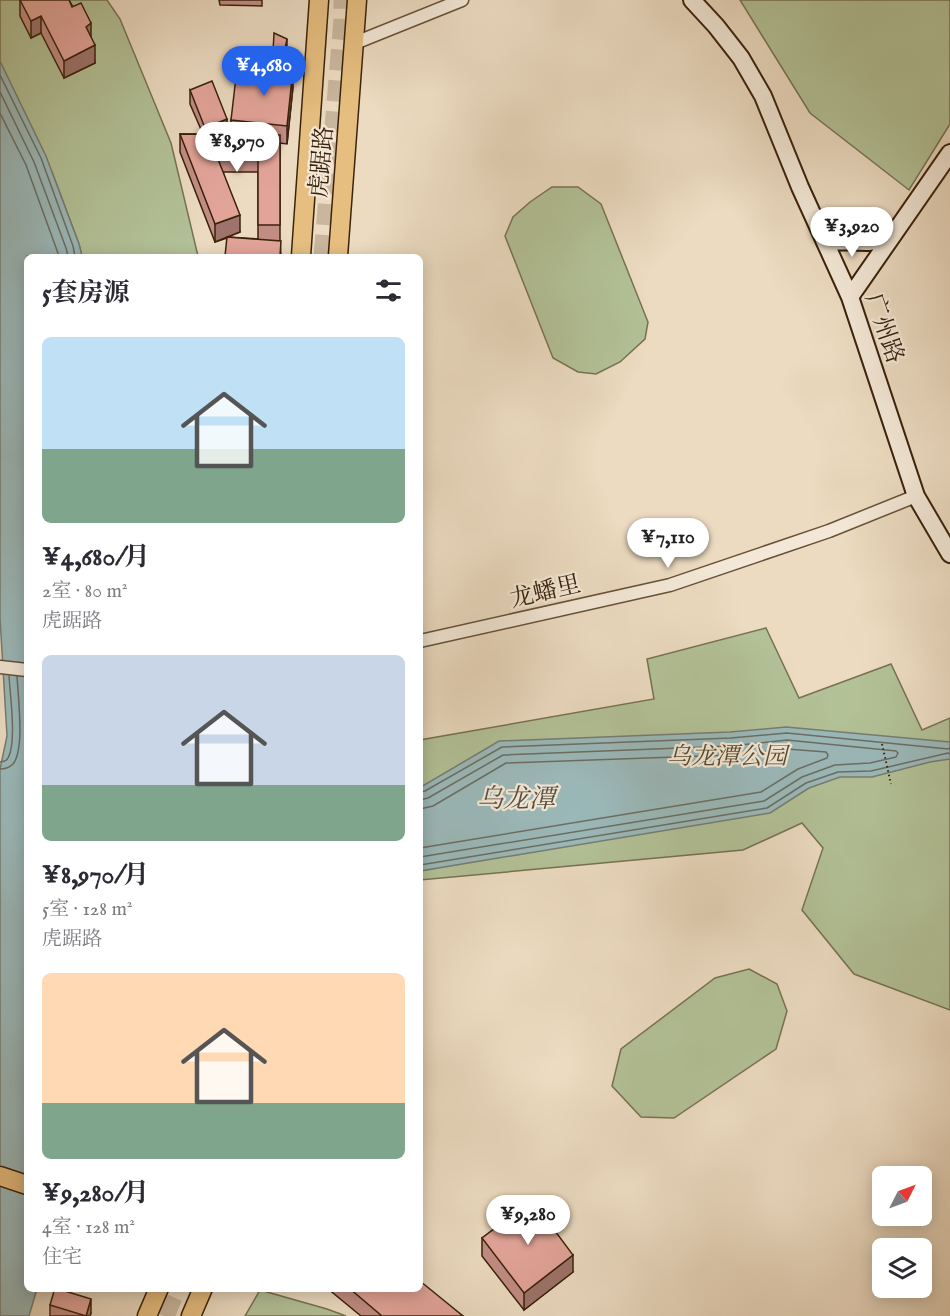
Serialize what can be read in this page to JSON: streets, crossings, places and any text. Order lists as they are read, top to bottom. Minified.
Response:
{"streets":{"main road":["虎踞路","广州路"],"street":["龙蟠里"]},"crossings":[["广州路","龙蟠里"]],"water":["乌龙潭"],"parks":["乌龙潭公园"],"north":"top right","page":{"price":["¥4,680","¥8,970","¥3,920","¥7,110","¥9,280"],"heading":"5套房源","list":[{"name":"¥4,680/月","note":"2室 · 80 m² · 虎踞路"},{"name":"¥8,970/月","note":"5室 · 128 m² · 虎踞路"},{"name":"¥9,280/月","note":"4室 · 128 m² · 住宅"}]}}
